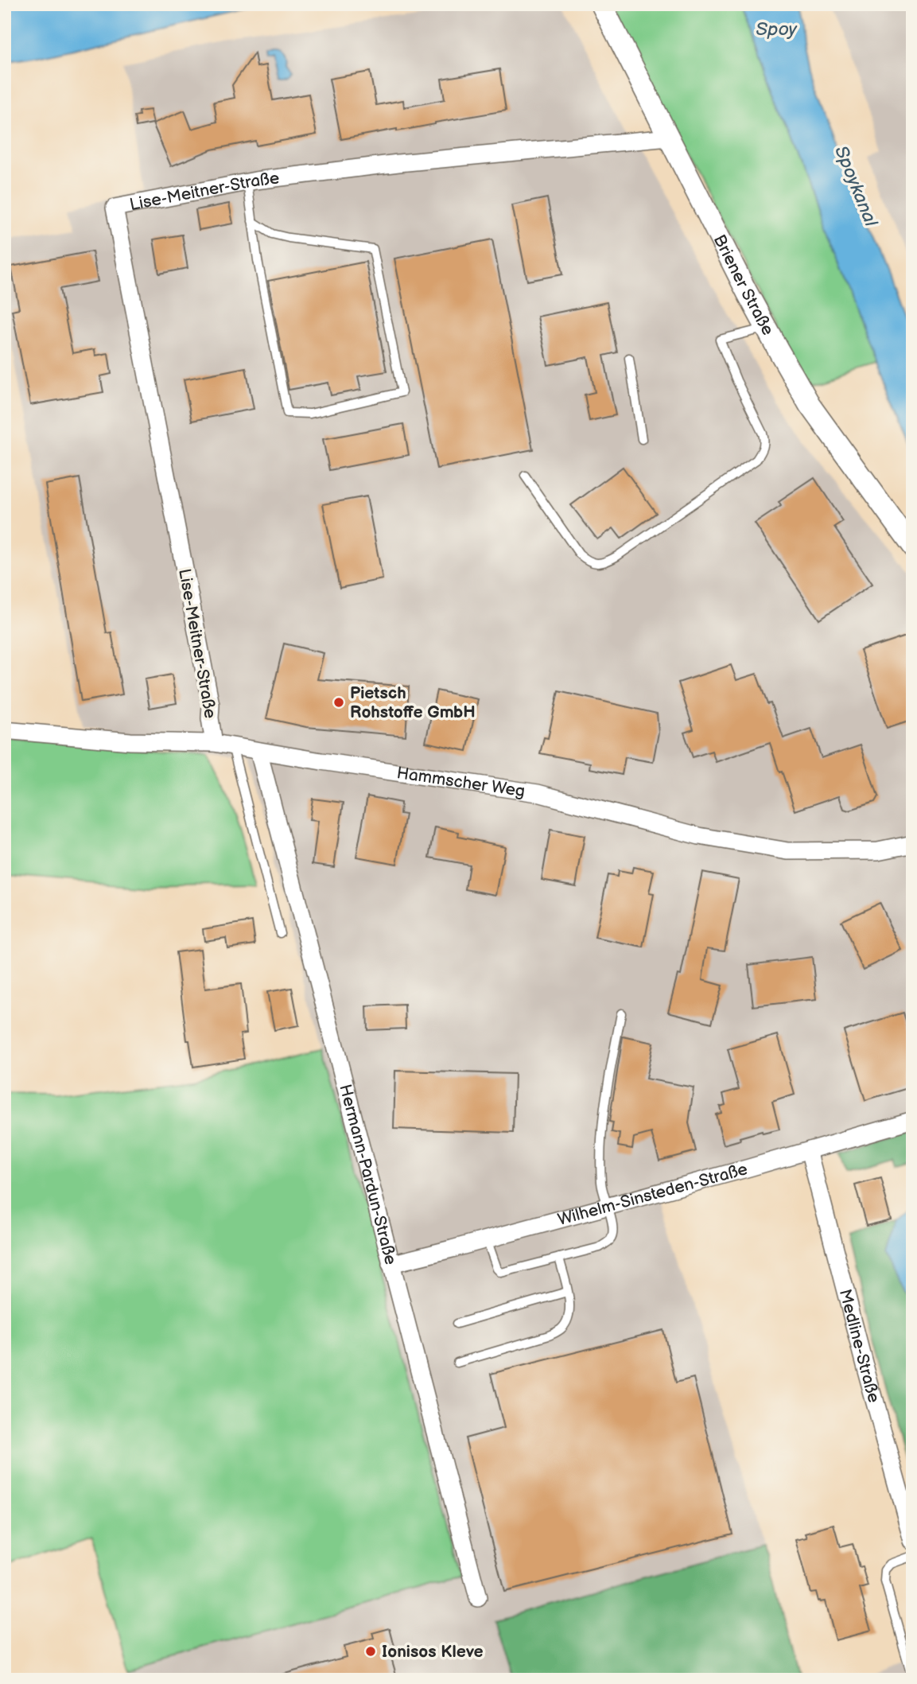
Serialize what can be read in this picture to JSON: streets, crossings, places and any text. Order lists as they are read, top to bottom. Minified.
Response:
{"streets":{"street":["Lise-Meitner-Straße","Briener Straße","Hammscher Weg","Hermann-Pardun-Straße","Wilhelm-Sinsteden-Straße","Medline-Straße"]},"crossings":[["Lise-Meitner-Straße","Briener Straße"],["Lise-Meitner-Straße","Hammscher Weg"],["Hammscher Weg","Hermann-Pardun-Straße"],["Hermann-Pardun-Straße","Wilhelm-Sinsteden-Straße"],["Wilhelm-Sinsteden-Straße","Medline-Straße"]],"water":["Spoy","Spoykanal"],"places":["Pietsch Rohstoffe GmbH","Ionisos Kleve"]}
